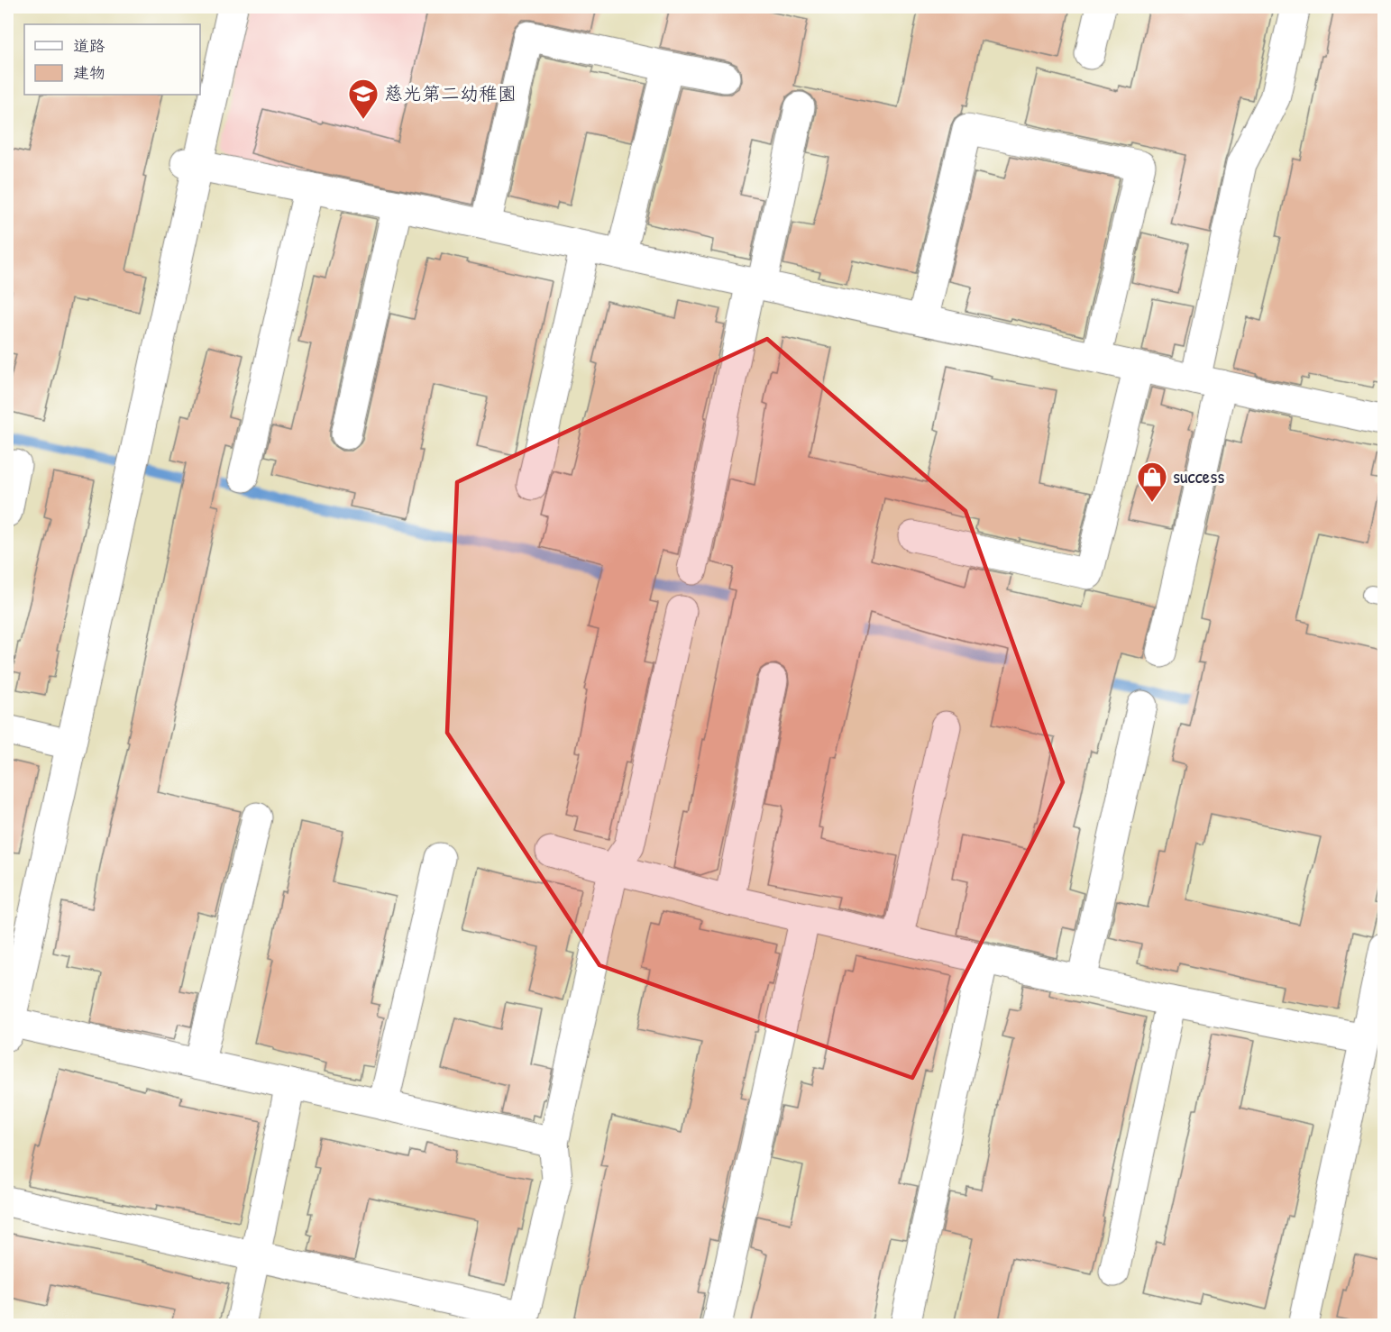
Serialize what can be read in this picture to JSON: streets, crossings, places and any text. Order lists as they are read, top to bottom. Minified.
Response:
{"places":{"school or university":["慈光第二幼稚園"],"shop":["success"]},"legend":["道路","建物"]}
